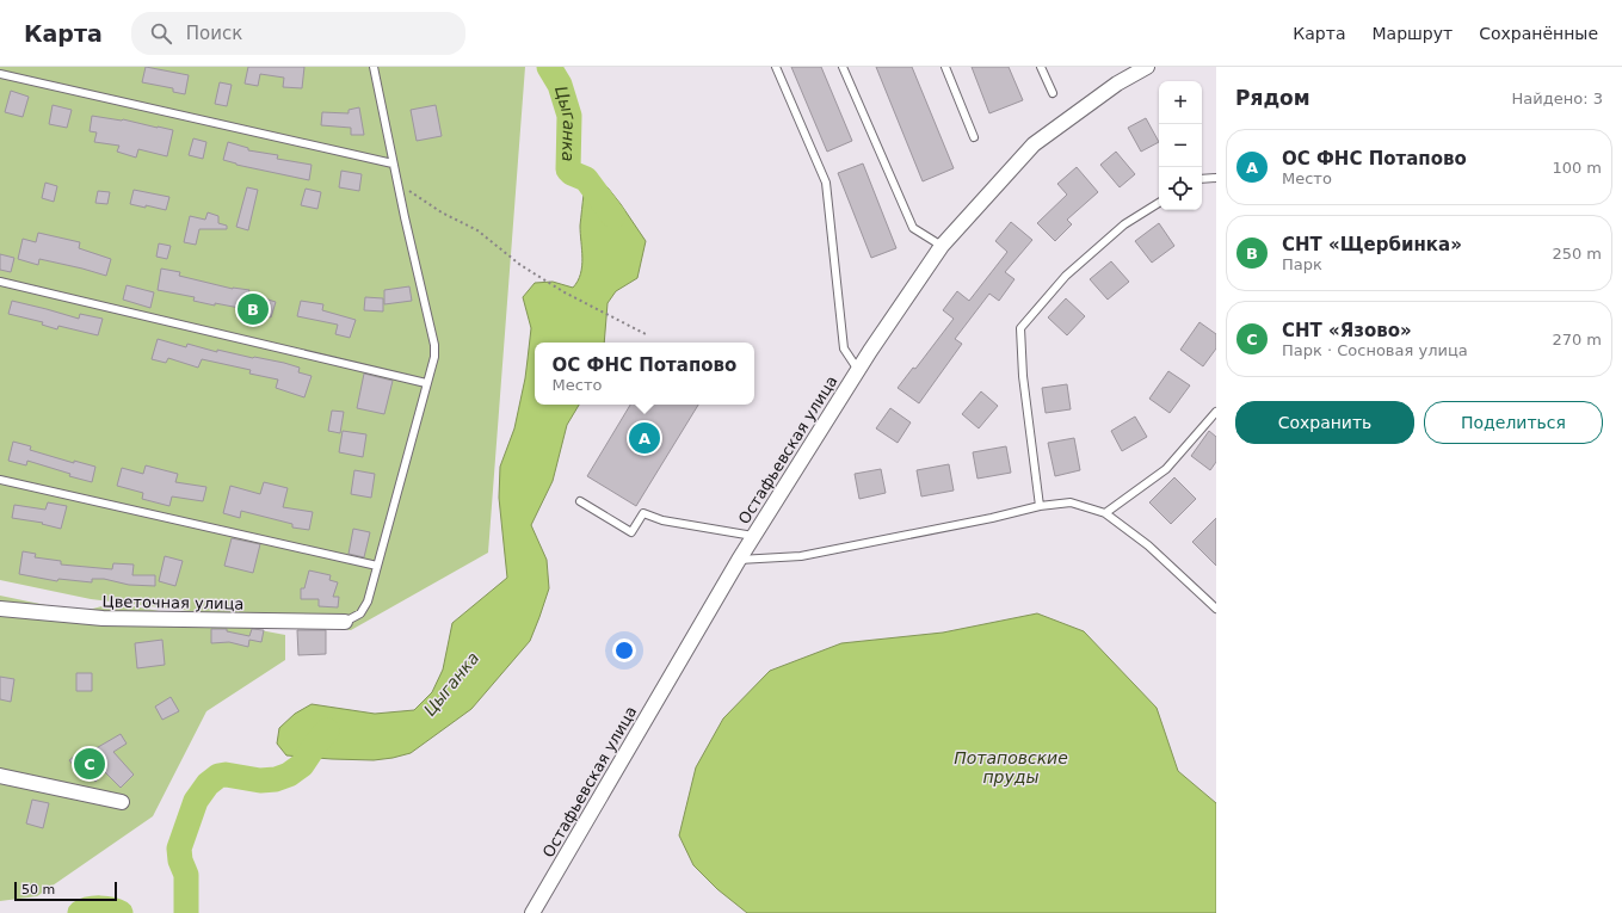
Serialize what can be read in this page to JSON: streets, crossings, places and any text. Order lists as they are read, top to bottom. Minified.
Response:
{"streets":{"street":["Остафьевская улица","Цветочная улица"]},"water":["Цыганка","Потаповские пруды"],"scale_bar":"50 m","page":{"header":"Карта","search":"Поиск","nav":["Карта","Маршрут","Сохранённые"],"heading":["Рядом","Найдено: 3"],"map_buttons":["+","−"],"list":[{"mark":"A","name":"ОС ФНС Потапово","note":"Место","value":"100 m"},{"mark":"B","name":"СНТ «Щербинка»","note":"Парк","value":"250 m"},{"mark":"C","name":"СНТ «Язово»","note":"Парк · Сосновая улица","value":"270 m"}],"pins":["B","A","C"],"popup":["ОС ФНС Потапово","Место"],"buttons":["Сохранить","Поделиться"],"scale":"50 m"}}
